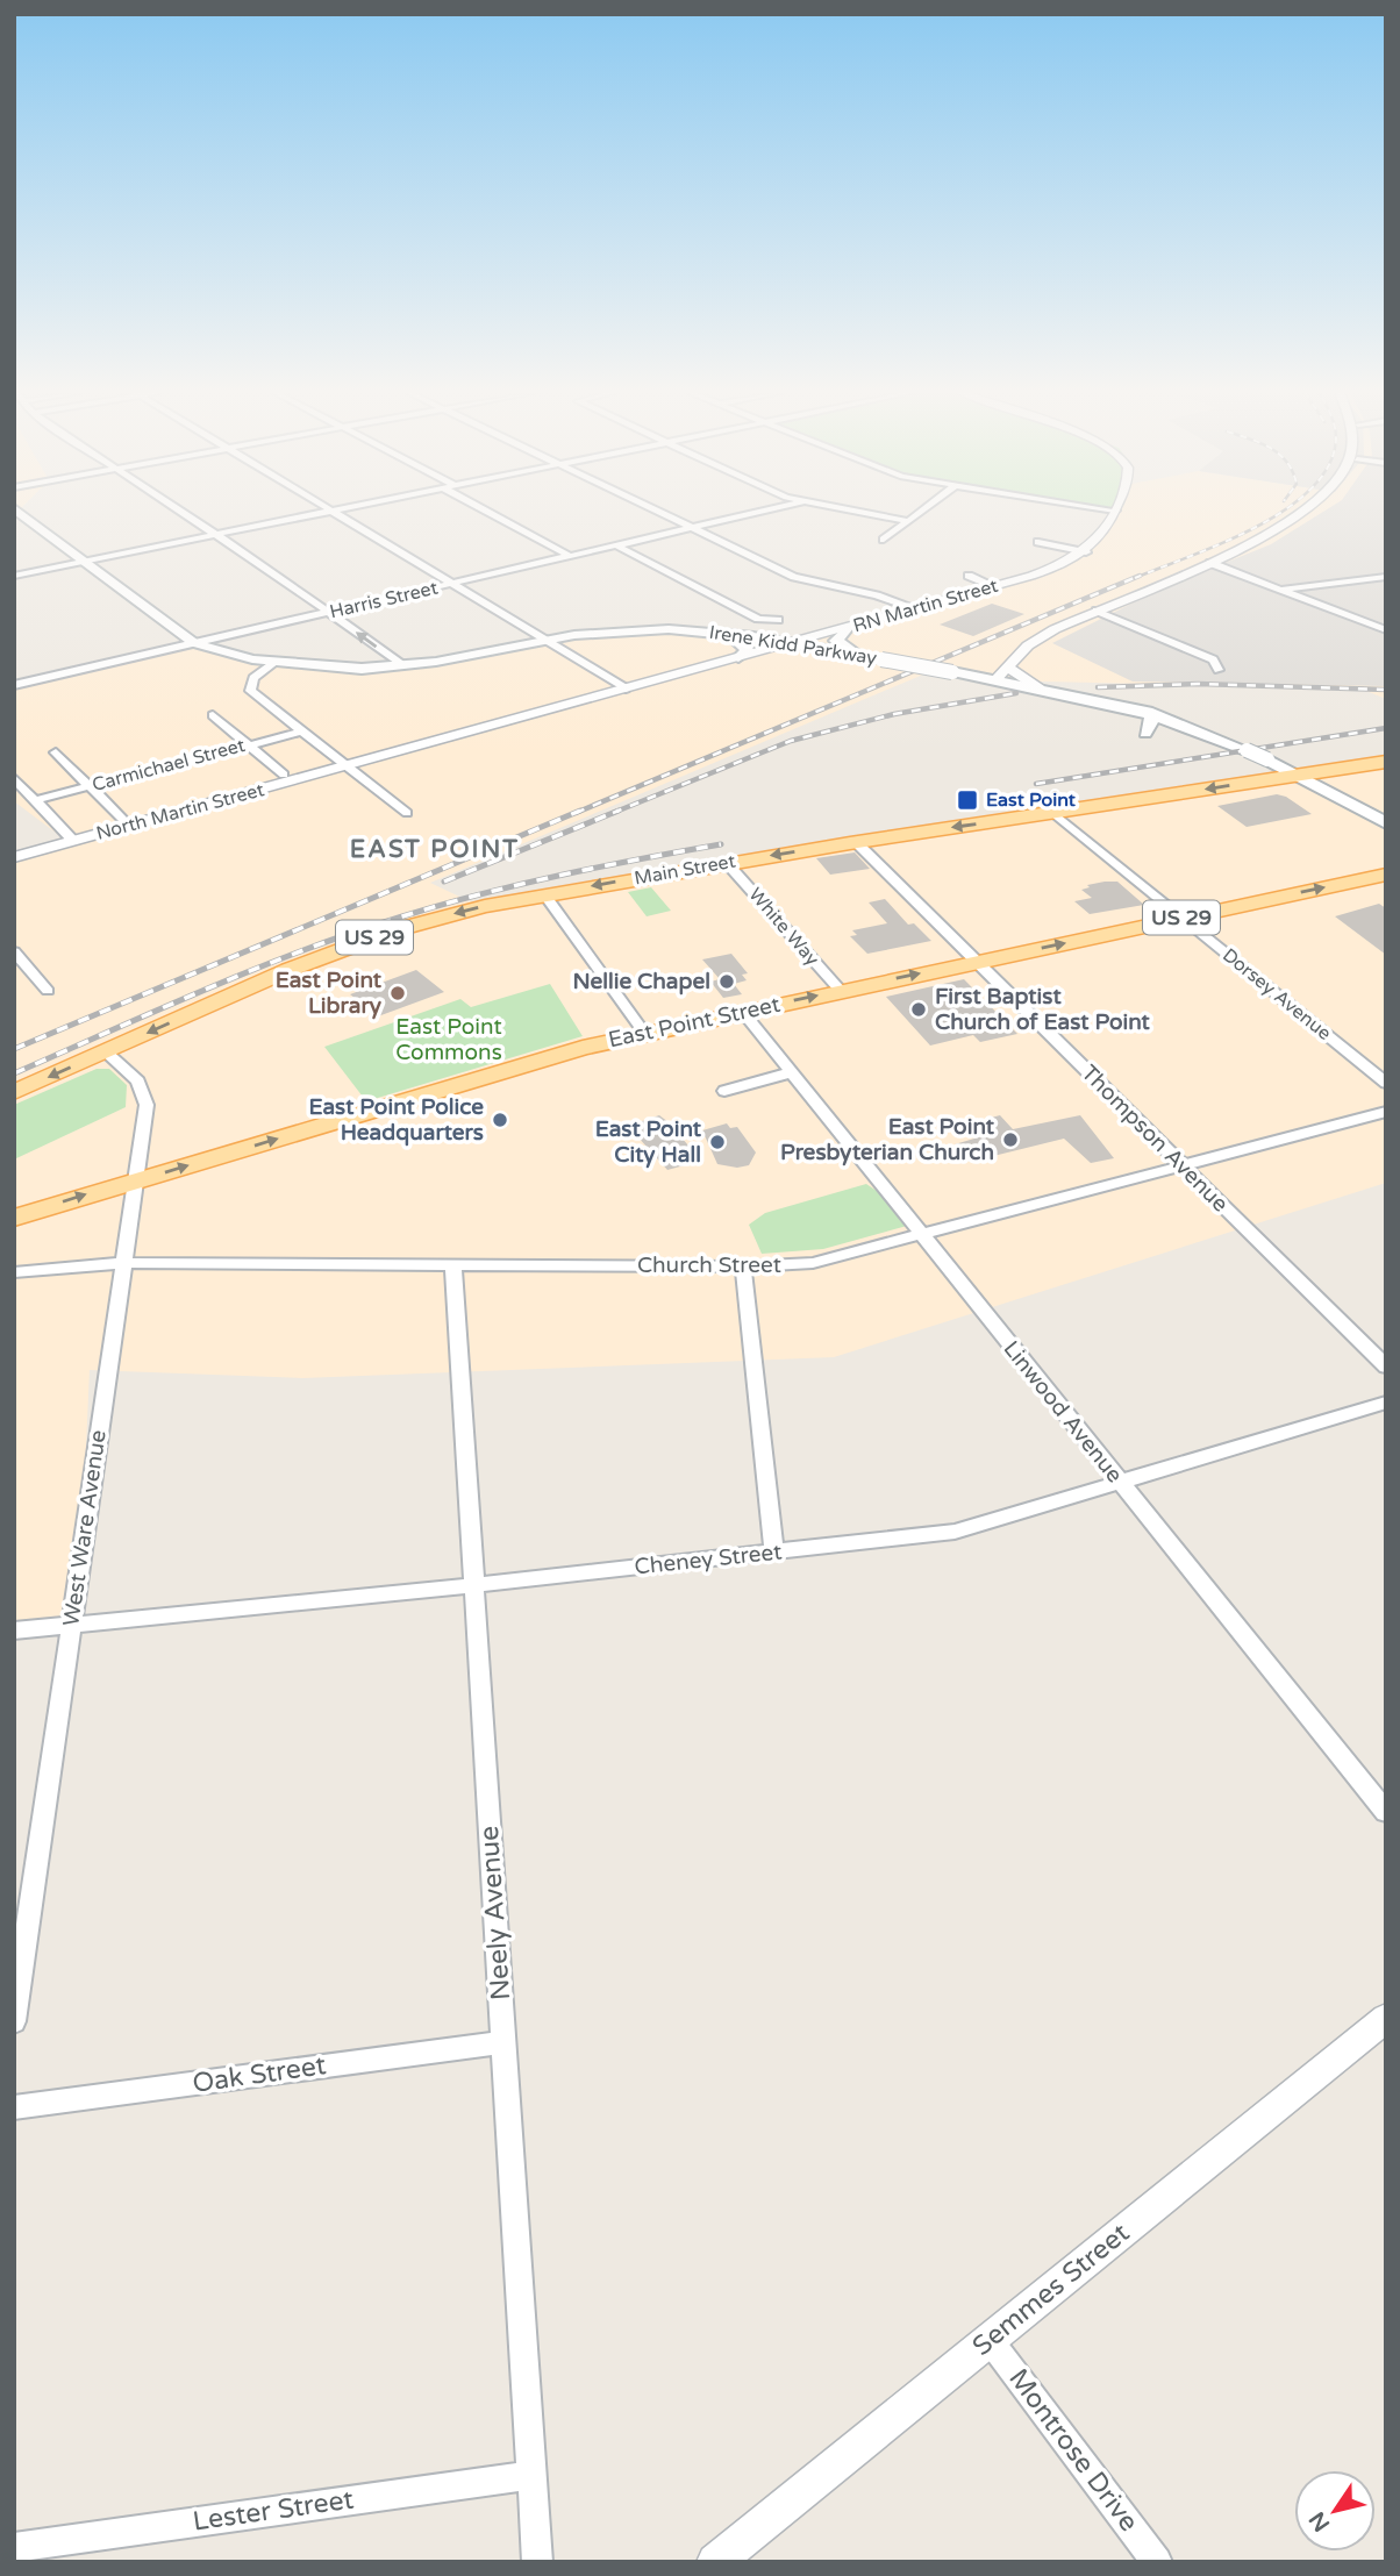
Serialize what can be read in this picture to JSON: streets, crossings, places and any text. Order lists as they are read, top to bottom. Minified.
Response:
{"streets":{"main road":["Irene Kidd Parkway","Main Street","US 29","East Point Street"],"street":["Harris Street","RN Martin Street","Carmichael Street","North Martin Street","White Way","Dorsey Avenue","Thompson Avenue","Church Street","Linwood Avenue","West Ware Avenue","Cheney Street","Neely Avenue","Oak Street","Semmes Street","Montrose Drive","Lester Street"]},"crossings":[["Harris Street","Irene Kidd Parkway"],["RN Martin Street","Irene Kidd Parkway"],["RN Martin Street","North Martin Street"],["Irene Kidd Parkway","Main Street"],["Main Street","White Way"],["Main Street","Dorsey Avenue"],["Main Street","Thompson Avenue"],["Main Street","West Ware Avenue"],["White Way","East Point Street"],["Dorsey Avenue","East Point Street"],["East Point Street","Thompson Avenue"],["East Point Street","Linwood Avenue"],["East Point Street","West Ware Avenue"],["Thompson Avenue","Church Street"],["Church Street","Linwood Avenue"],["Church Street","West Ware Avenue"],["Church Street","Neely Avenue"],["Linwood Avenue","Cheney Street"],["West Ware Avenue","Cheney Street"],["Cheney Street","Neely Avenue"],["Neely Avenue","Oak Street"],["Neely Avenue","Lester Street"],["Semmes Street","Montrose Drive"]],"one_way":["Main Street","East Point Street"],"districts":["EAST POINT"],"parks":["East Point Commons"],"places":{"transit":["East Point"],"other":["Nellie Chapel","East Point Library","First Baptist Church of East Point","East Point Police Headquarters","East Point Presbyterian Church","East Point City Hall"]},"north":"bottom left"}
